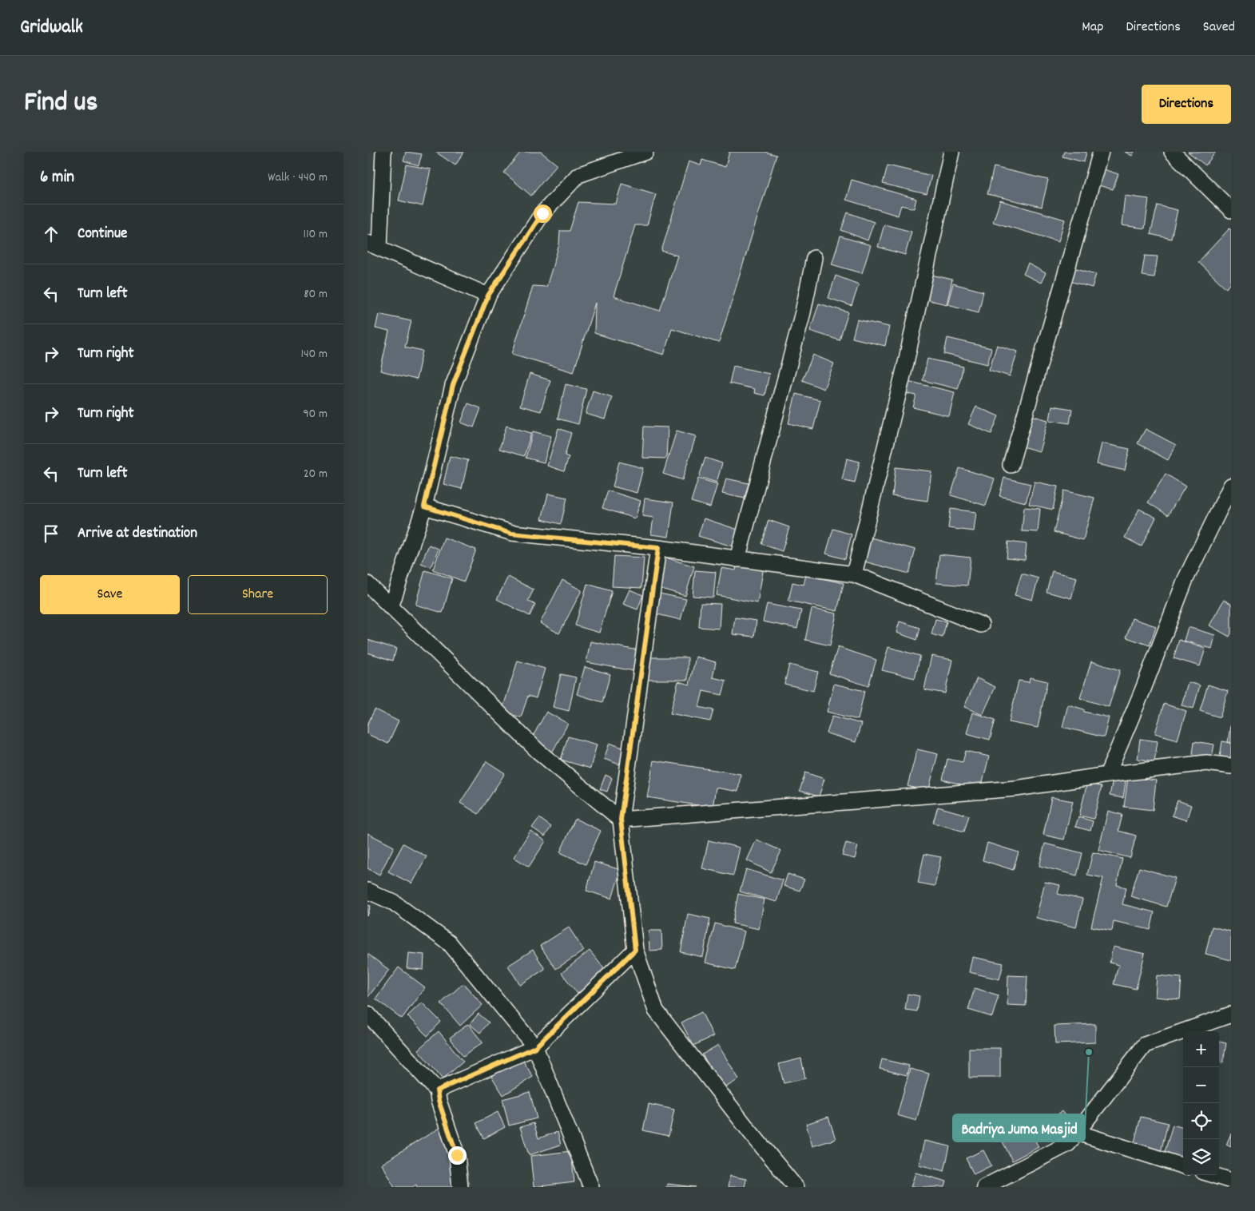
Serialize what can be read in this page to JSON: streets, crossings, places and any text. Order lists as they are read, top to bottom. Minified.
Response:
{"places":["Badriya Juma Masjid"],"page":{"header":"Gridwalk","nav":["Map","Directions","Saved"],"title":"Find us","buttons":["Directions",["Save","Share"]],"heading":["6 min","Walk · 440 m"],"list":[["Continue","110 m"],["Turn left","80 m"],["Turn right","140 m"],["Turn right","90 m"],["Turn left","20 m"],"Arrive at destination"],"map_buttons":["+","−"]}}
